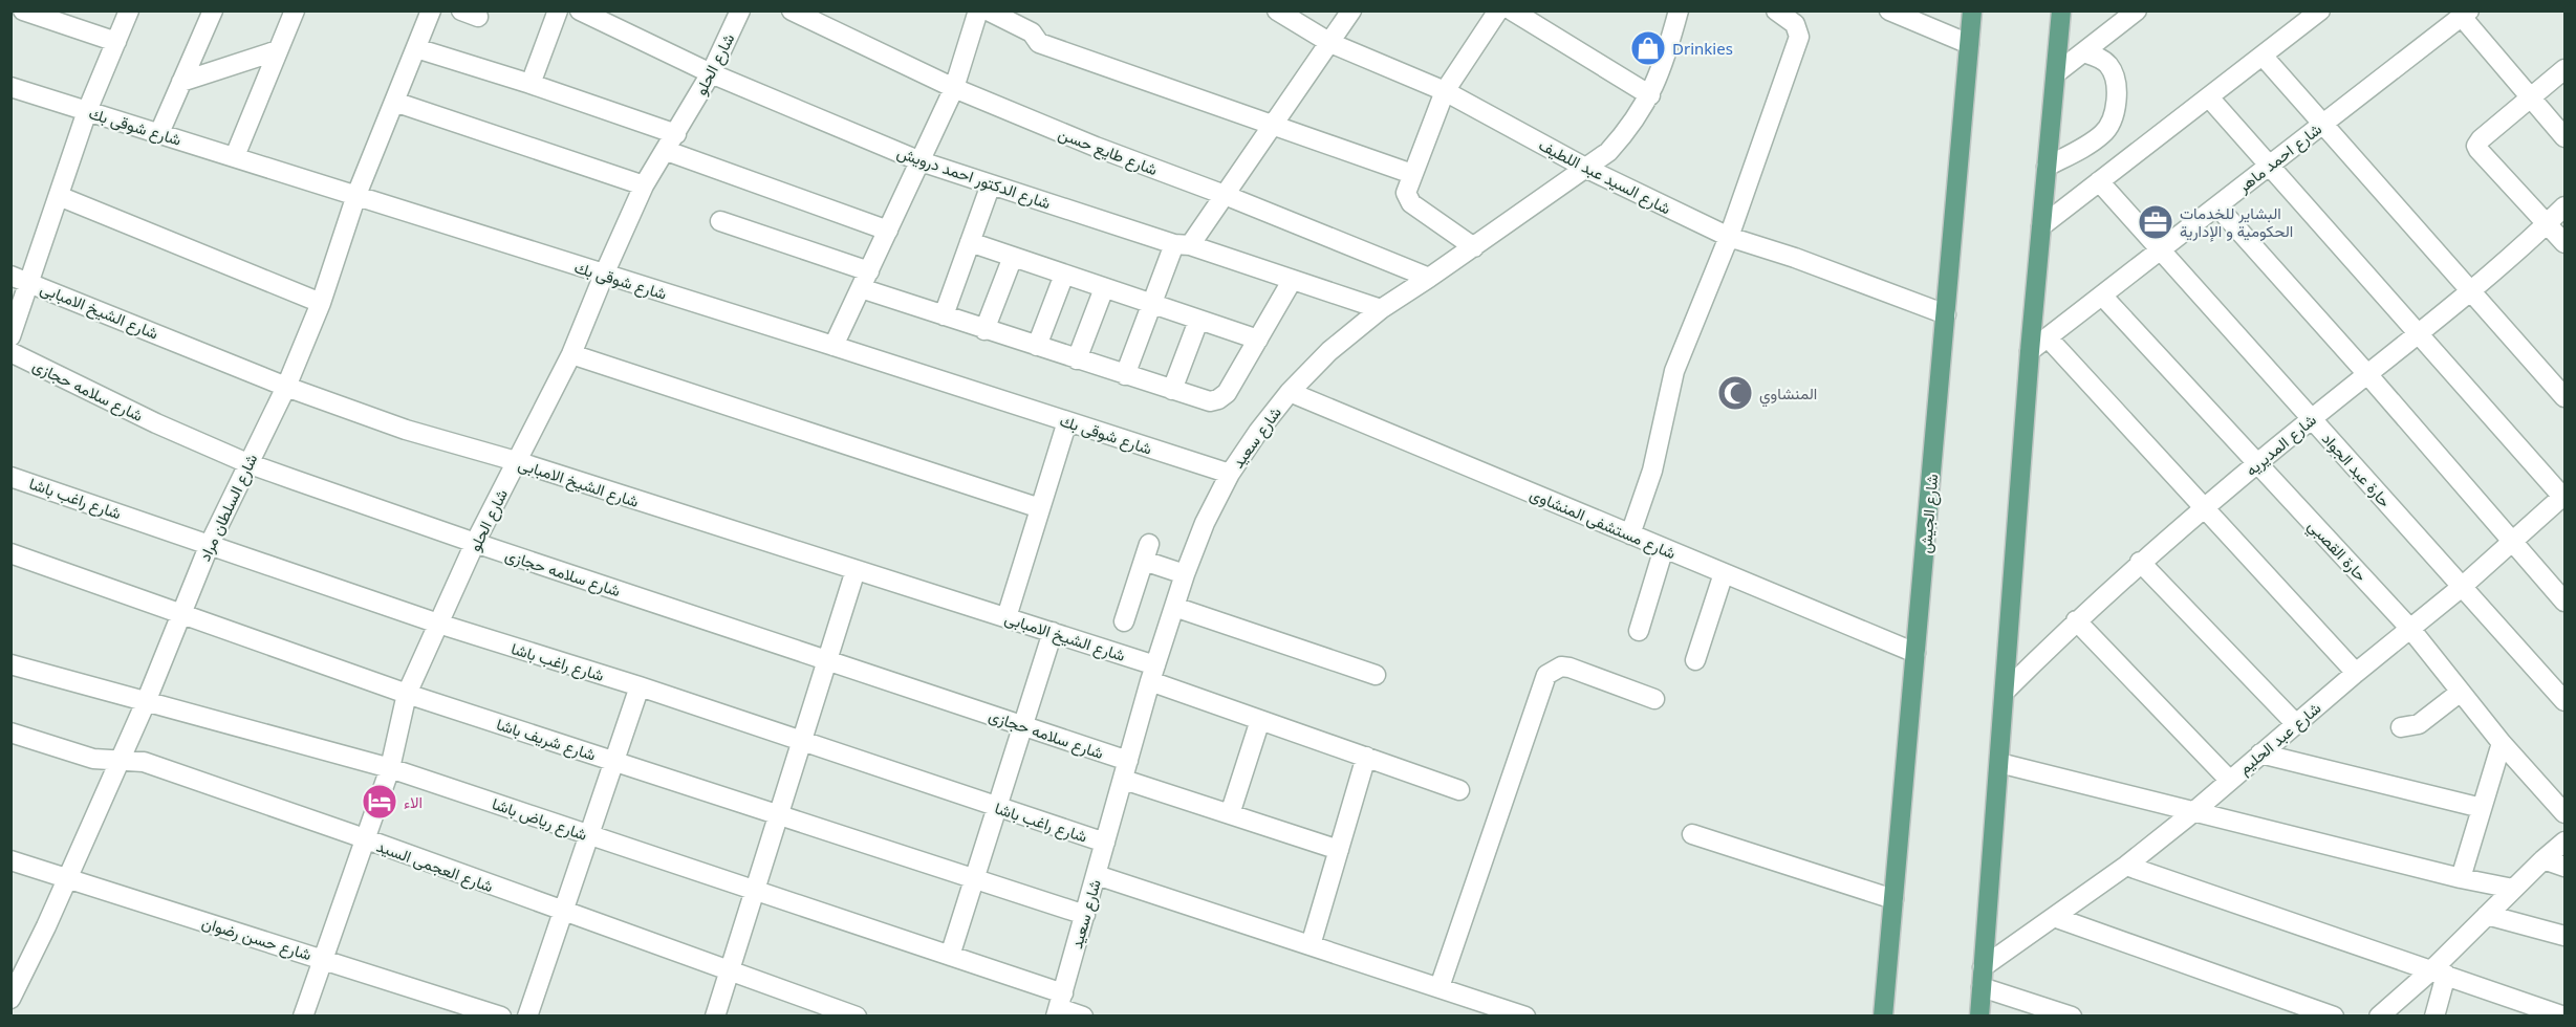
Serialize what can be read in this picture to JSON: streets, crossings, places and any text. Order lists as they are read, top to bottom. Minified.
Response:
{"streets":{"main road":["شارع الجيش"],"street":["شارع الحلو","شارع شوقى بك","شارع طايع حسن","شارع احمد ماهر","شارع السيد عبد اللطيف","شارع الدكتور احمد درويش","شارع الشيخ الامبابى","شارع سلامه حجازى","شارع سعيد","شارع المديريه","حارة عبد الجواد","شارع راغب باشا","شارع السلطان مراد","شارع مستشفى المنشاوى","حارة القصبي","شارع عبد الحليم","شارع شريف باشا","شارع رياض باشا","شارع العجمى السيد","شارع حسن رضوان"]},"crossings":[["شارع الحلو","شارع شوقى بك"],["شارع الحلو","شارع الدكتور احمد درويش"],["شارع الحلو","شارع الشيخ الامبابى"],["شارع الحلو","شارع سلامه حجازى"],["شارع الحلو","شارع راغب باشا"],["شارع الحلو","شارع شريف باشا"],["شارع الحلو","شارع رياض باشا"],["شارع الحلو","شارع العجمى السيد"],["شارع الحلو","شارع حسن رضوان"],["شارع شوقى بك","شارع سعيد"],["شارع شوقى بك","شارع السلطان مراد"],["شارع طايع حسن","شارع سعيد"],["شارع احمد ماهر","حارة عبد الجواد"],["شارع احمد ماهر","حارة القصبي"],["شارع السيد عبد اللطيف","شارع سعيد"],["شارع السيد عبد اللطيف","شارع الجيش"],["شارع الدكتور احمد درويش","شارع سعيد"],["شارع الشيخ الامبابى","شارع سعيد"],["شارع الشيخ الامبابى","شارع السلطان مراد"],["شارع سلامه حجازى","شارع سعيد"],["شارع سلامه حجازى","شارع السلطان مراد"],["شارع سعيد","شارع راغب باشا"],["شارع سعيد","شارع مستشفى المنشاوى"],["شارع سعيد","شارع شريف باشا"],["شارع سعيد","شارع رياض باشا"],["شارع المديريه","حارة عبد الجواد"],["شارع المديريه","حارة القصبي"],["حارة عبد الجواد","شارع عبد الحليم"],["شارع راغب باشا","شارع السلطان مراد"],["شارع السلطان مراد","شارع شريف باشا"],["شارع السلطان مراد","شارع رياض باشا"],["شارع السلطان مراد","شارع العجمى السيد"],["شارع السلطان مراد","شارع حسن رضوان"],["شارع الجيش","شارع مستشفى المنشاوى"],["حارة القصبي","شارع عبد الحليم"]],"places":{"shop":["Drinkies"],"office":["البشاير للخدمات الحكومية و الإدارية"],"mosque":["المنشاوي"],"hotel":["الاء"]}}
